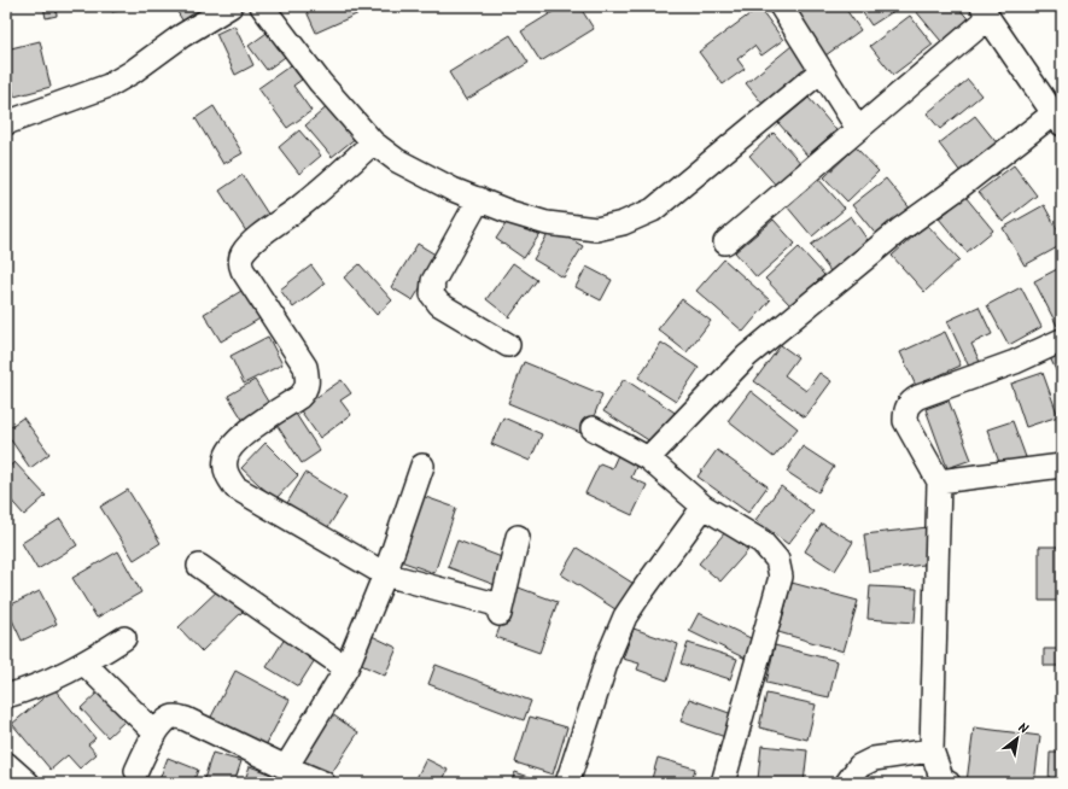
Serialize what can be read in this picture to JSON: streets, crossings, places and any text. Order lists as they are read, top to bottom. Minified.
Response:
{"north":"top right"}
